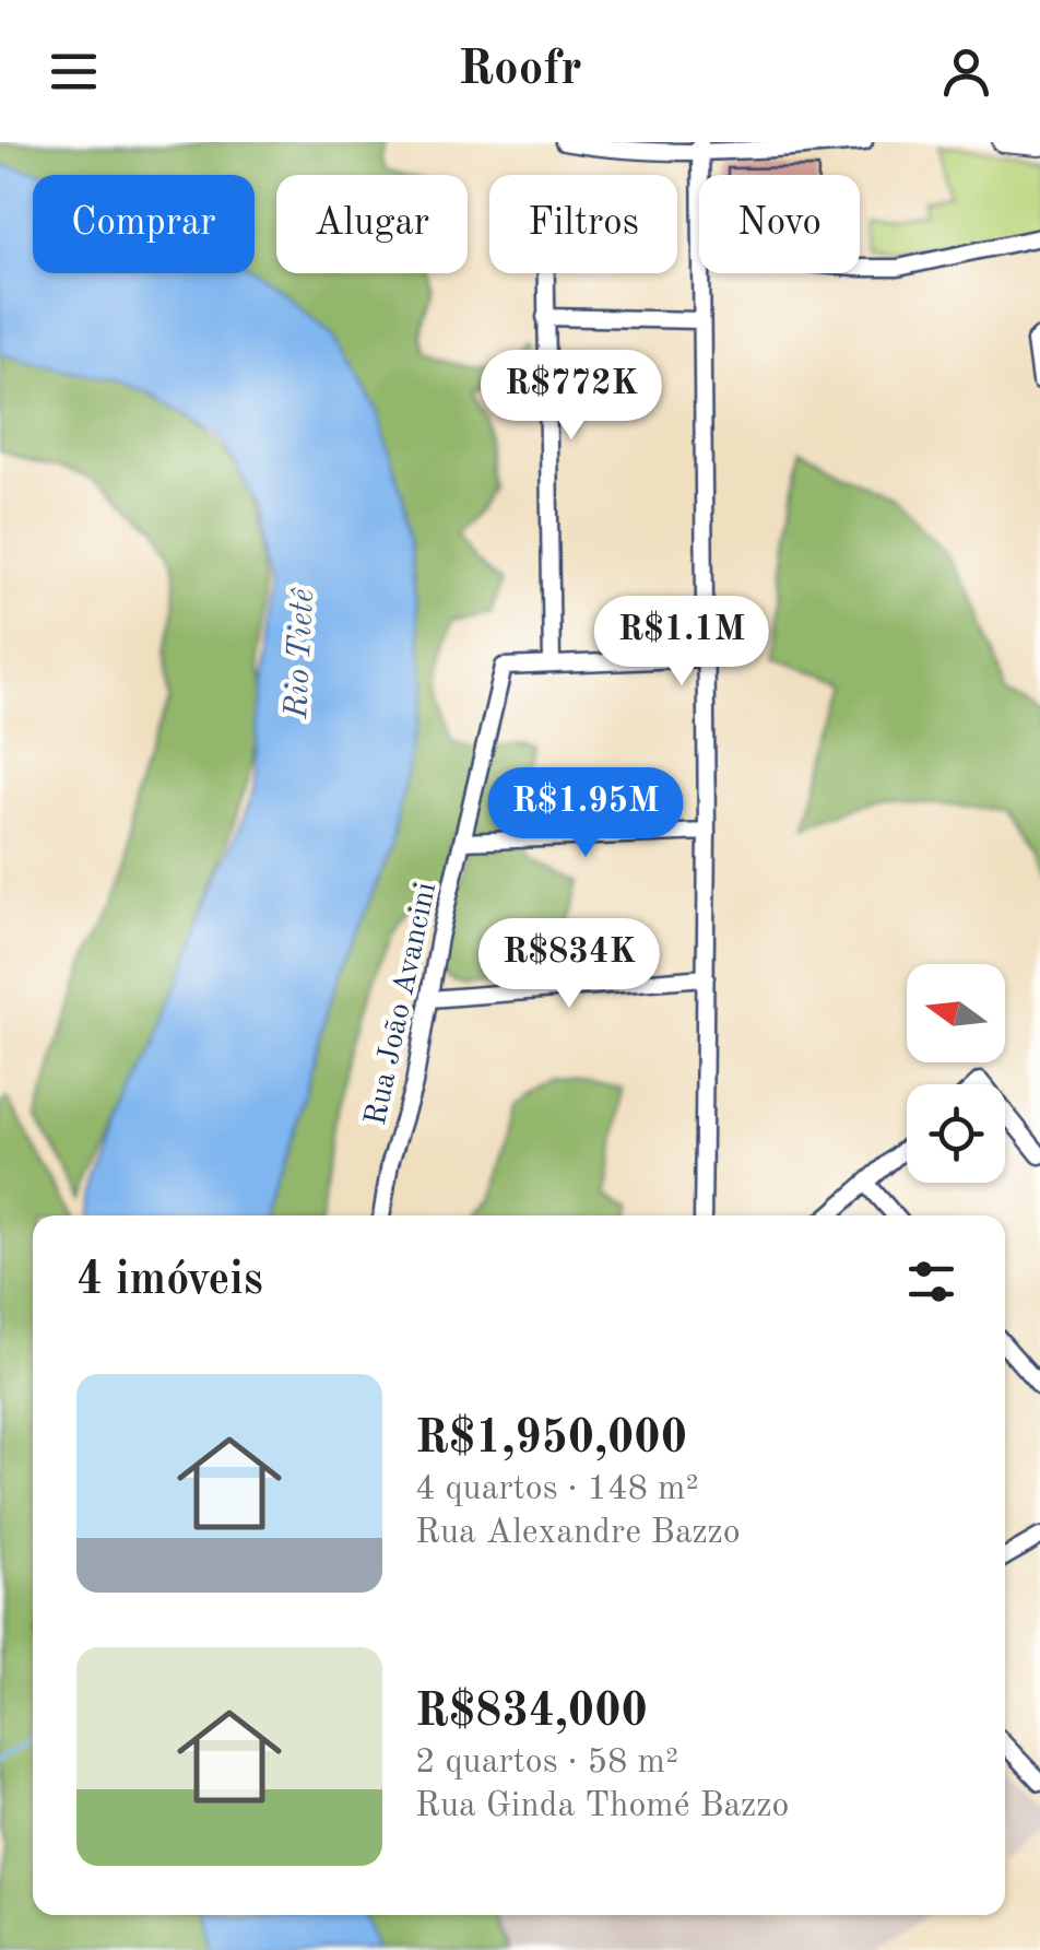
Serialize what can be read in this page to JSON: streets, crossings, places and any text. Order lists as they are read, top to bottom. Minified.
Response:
{"streets":{"street":["Rua João Avancini"]},"water":["Rio Tietê"],"north":"left","page":{"header":"Roofr","chip":["Comprar","Alugar","Filtros","Novo"],"price":["R$772K","R$1.1M","R$1.95M","R$834K"],"heading":"4 imóveis","list":[{"name":"R$1,950,000","note":"4 quartos · 148 m² · Rua Alexandre Bazzo"},{"name":"R$834,000","note":"2 quartos · 58 m² · Rua Ginda Thomé Bazzo"}]}}
